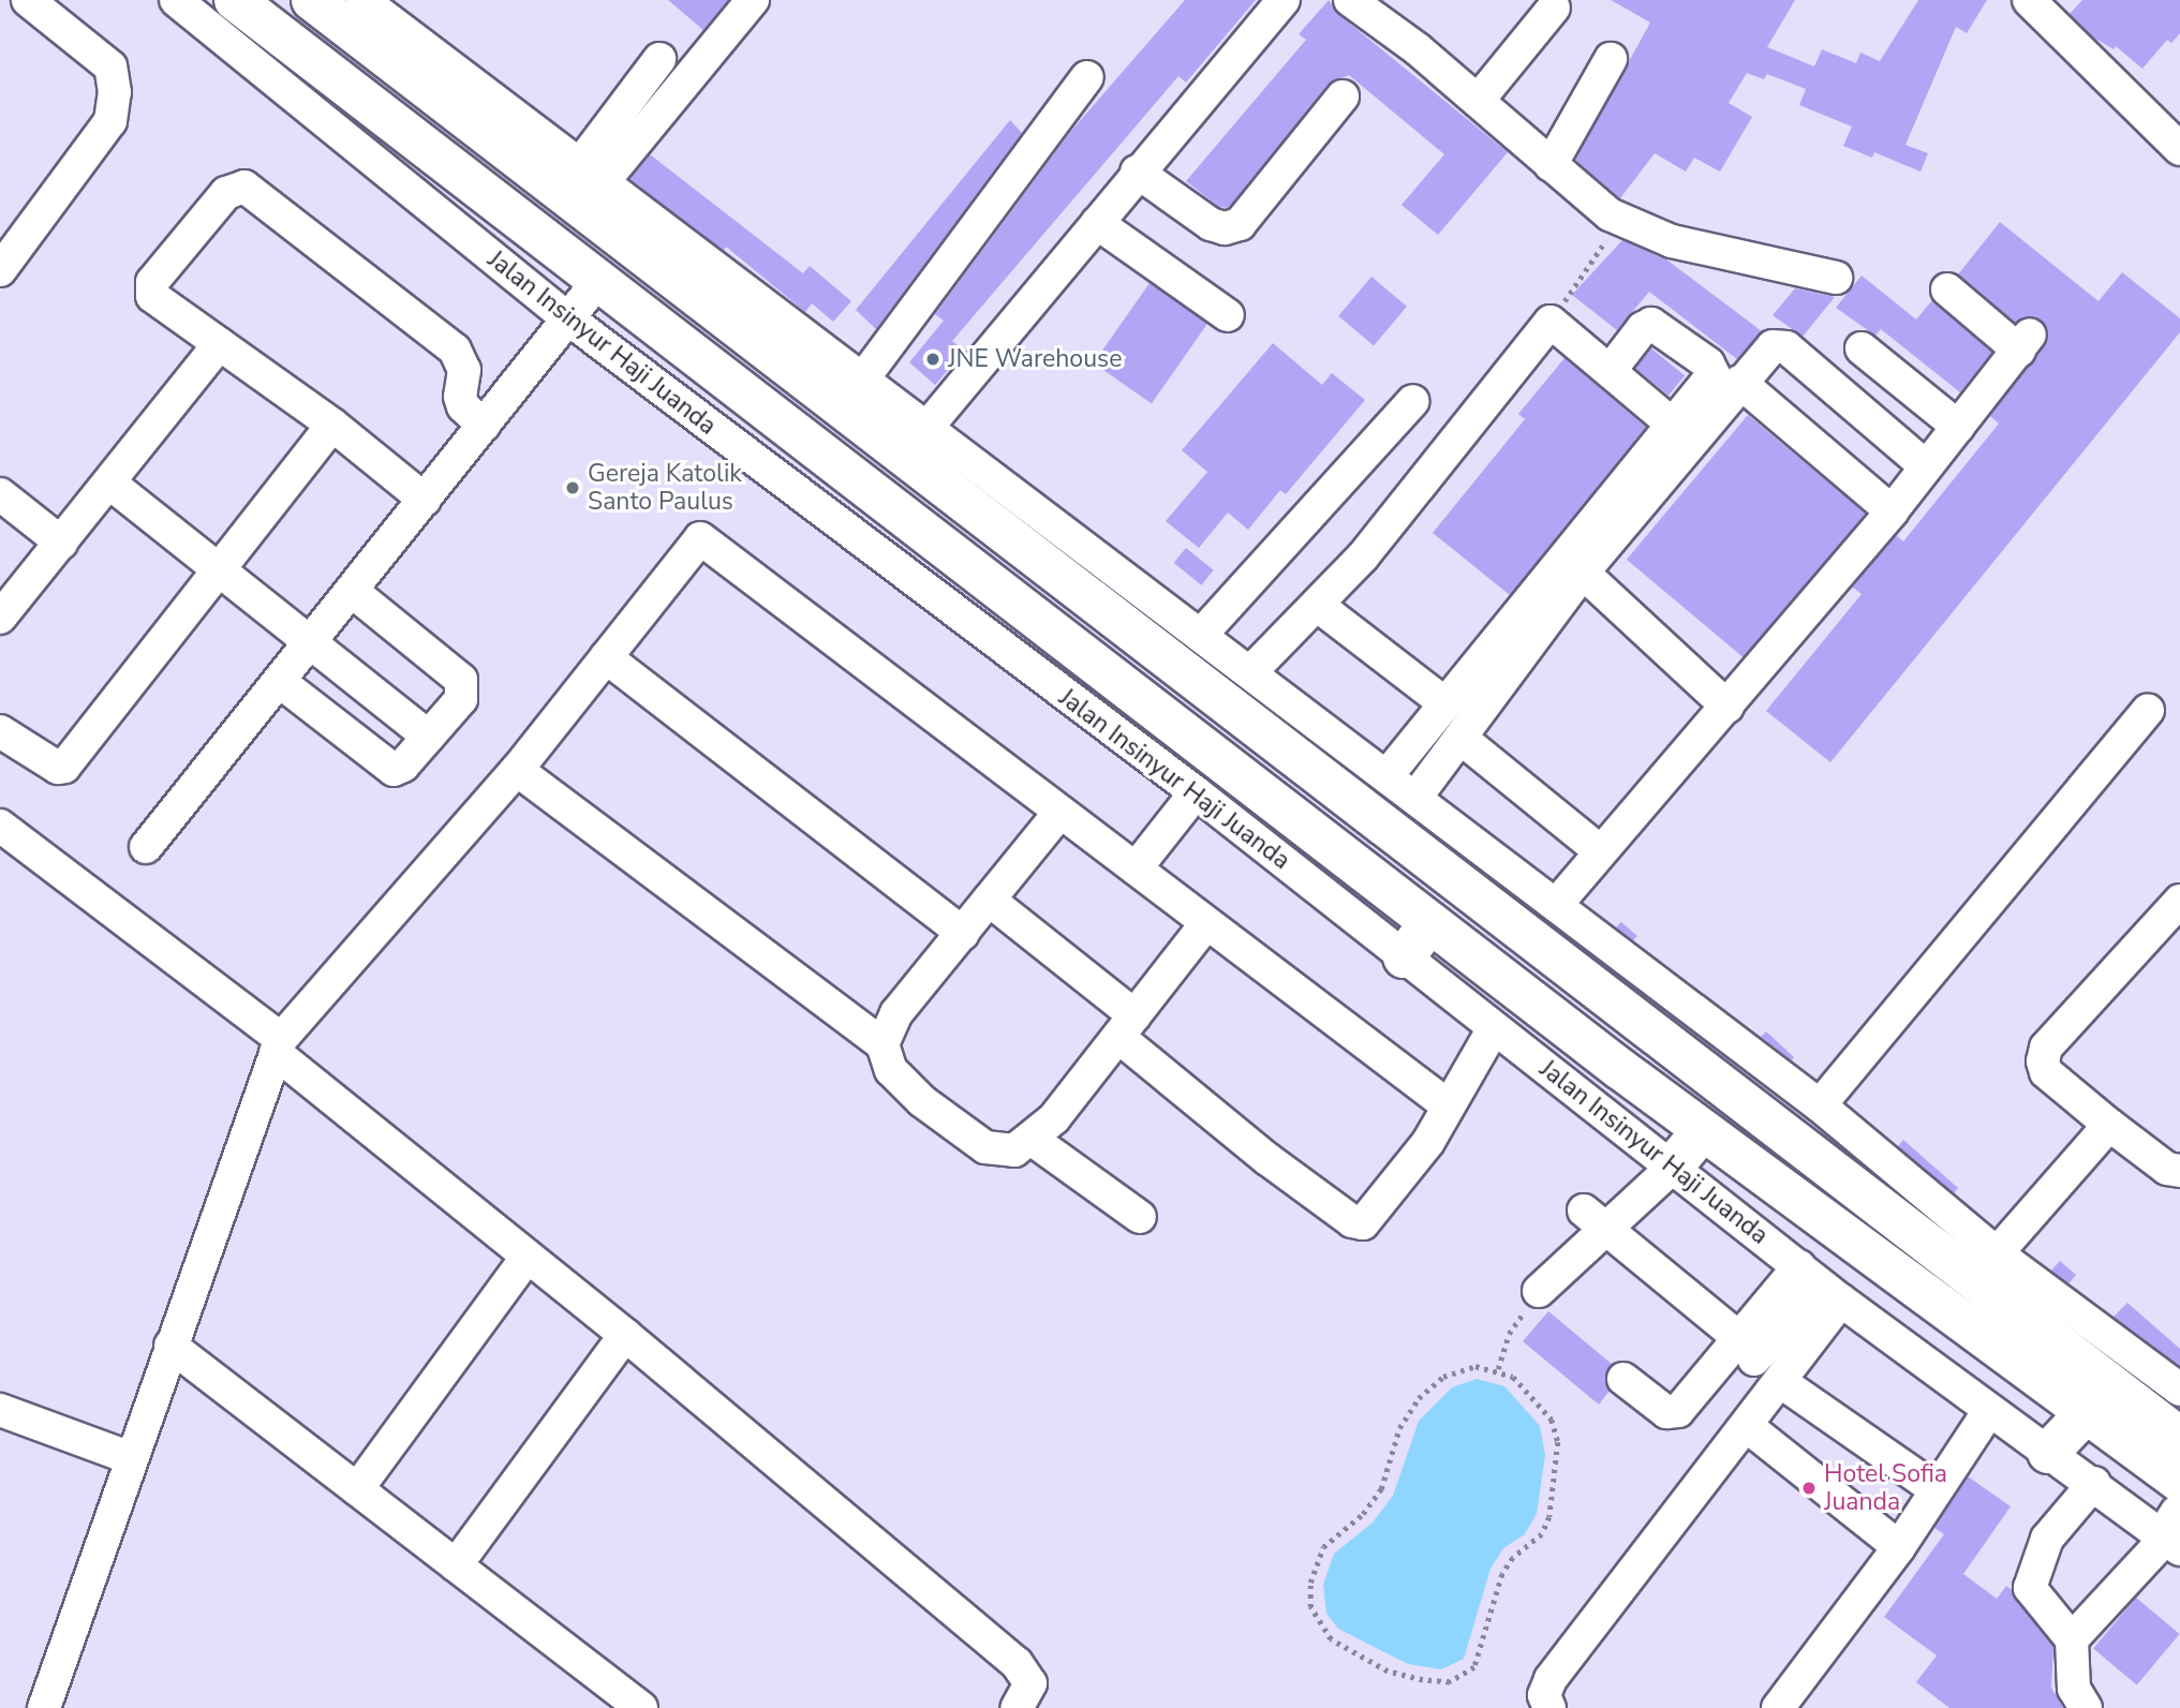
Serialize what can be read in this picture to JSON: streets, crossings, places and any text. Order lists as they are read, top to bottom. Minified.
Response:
{"streets":{"highway":["Jalan Insinyur Haji Juanda"]},"places":["JNE Warehouse","Gereja Katolik Santo Paulus","Hotel Sofia Juanda"]}
